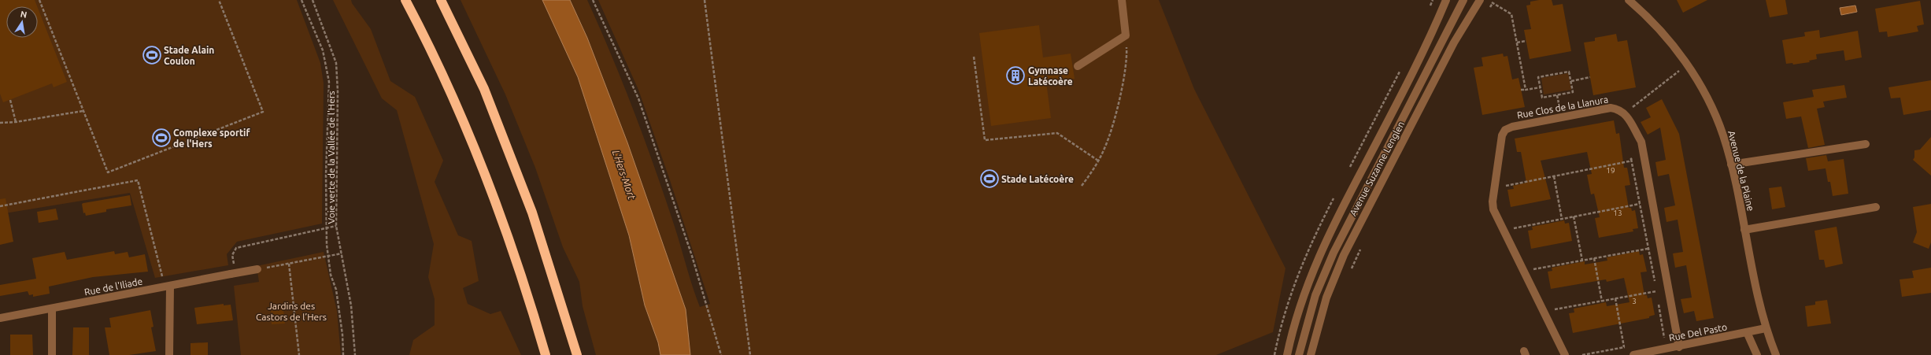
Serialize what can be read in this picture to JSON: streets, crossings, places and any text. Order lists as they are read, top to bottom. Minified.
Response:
{"streets":{"street":["Rue Clos de la Llanura","Avenue Suzanne Lenglen","Avenue de la Plaine","Rue de l'Iliade","Rue Del Pasto"],"path":["Voie verte de la Vallée de l'Hers"]},"crossings":[["Avenue de la Plaine","Rue Del Pasto"]],"water":["L'Hers-Mort"],"parks":["Jardins des Castors de l’Hers"],"places":{"sports":["Stade Alain Coulon","Complexe sportif de l'Hers","Stade Latécoère"],"building":["Gymnase Latécoère"]},"house_numbers":["19","13","3"],"north":"top"}
